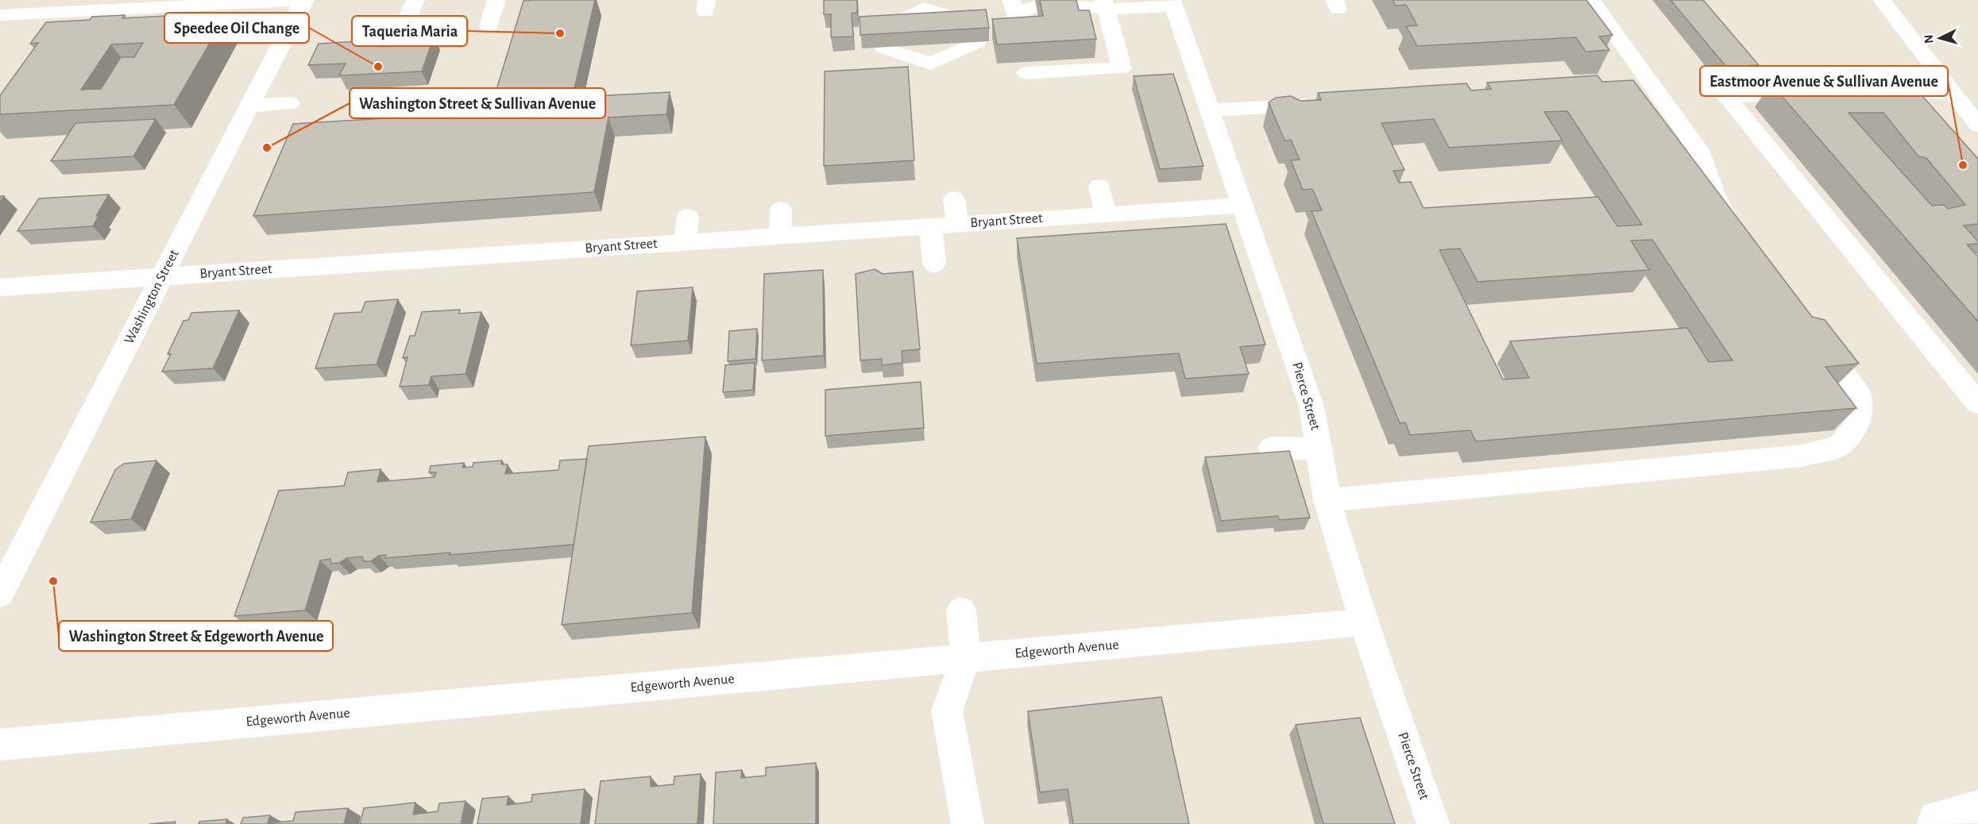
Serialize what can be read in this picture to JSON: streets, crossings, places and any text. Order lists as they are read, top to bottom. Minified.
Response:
{"streets":{"street":["Bryant Street","Washington Street","Pierce Street","Edgeworth Avenue"]},"crossings":[["Bryant Street","Washington Street"],["Bryant Street","Pierce Street"],["Pierce Street","Edgeworth Avenue"]],"places":["Taqueria Maria","Speedee Oil Change","Washington Street & Sullivan Avenue","Eastmoor Avenue & Sullivan Avenue","Washington Street & Edgeworth Avenue"],"north":"left"}
